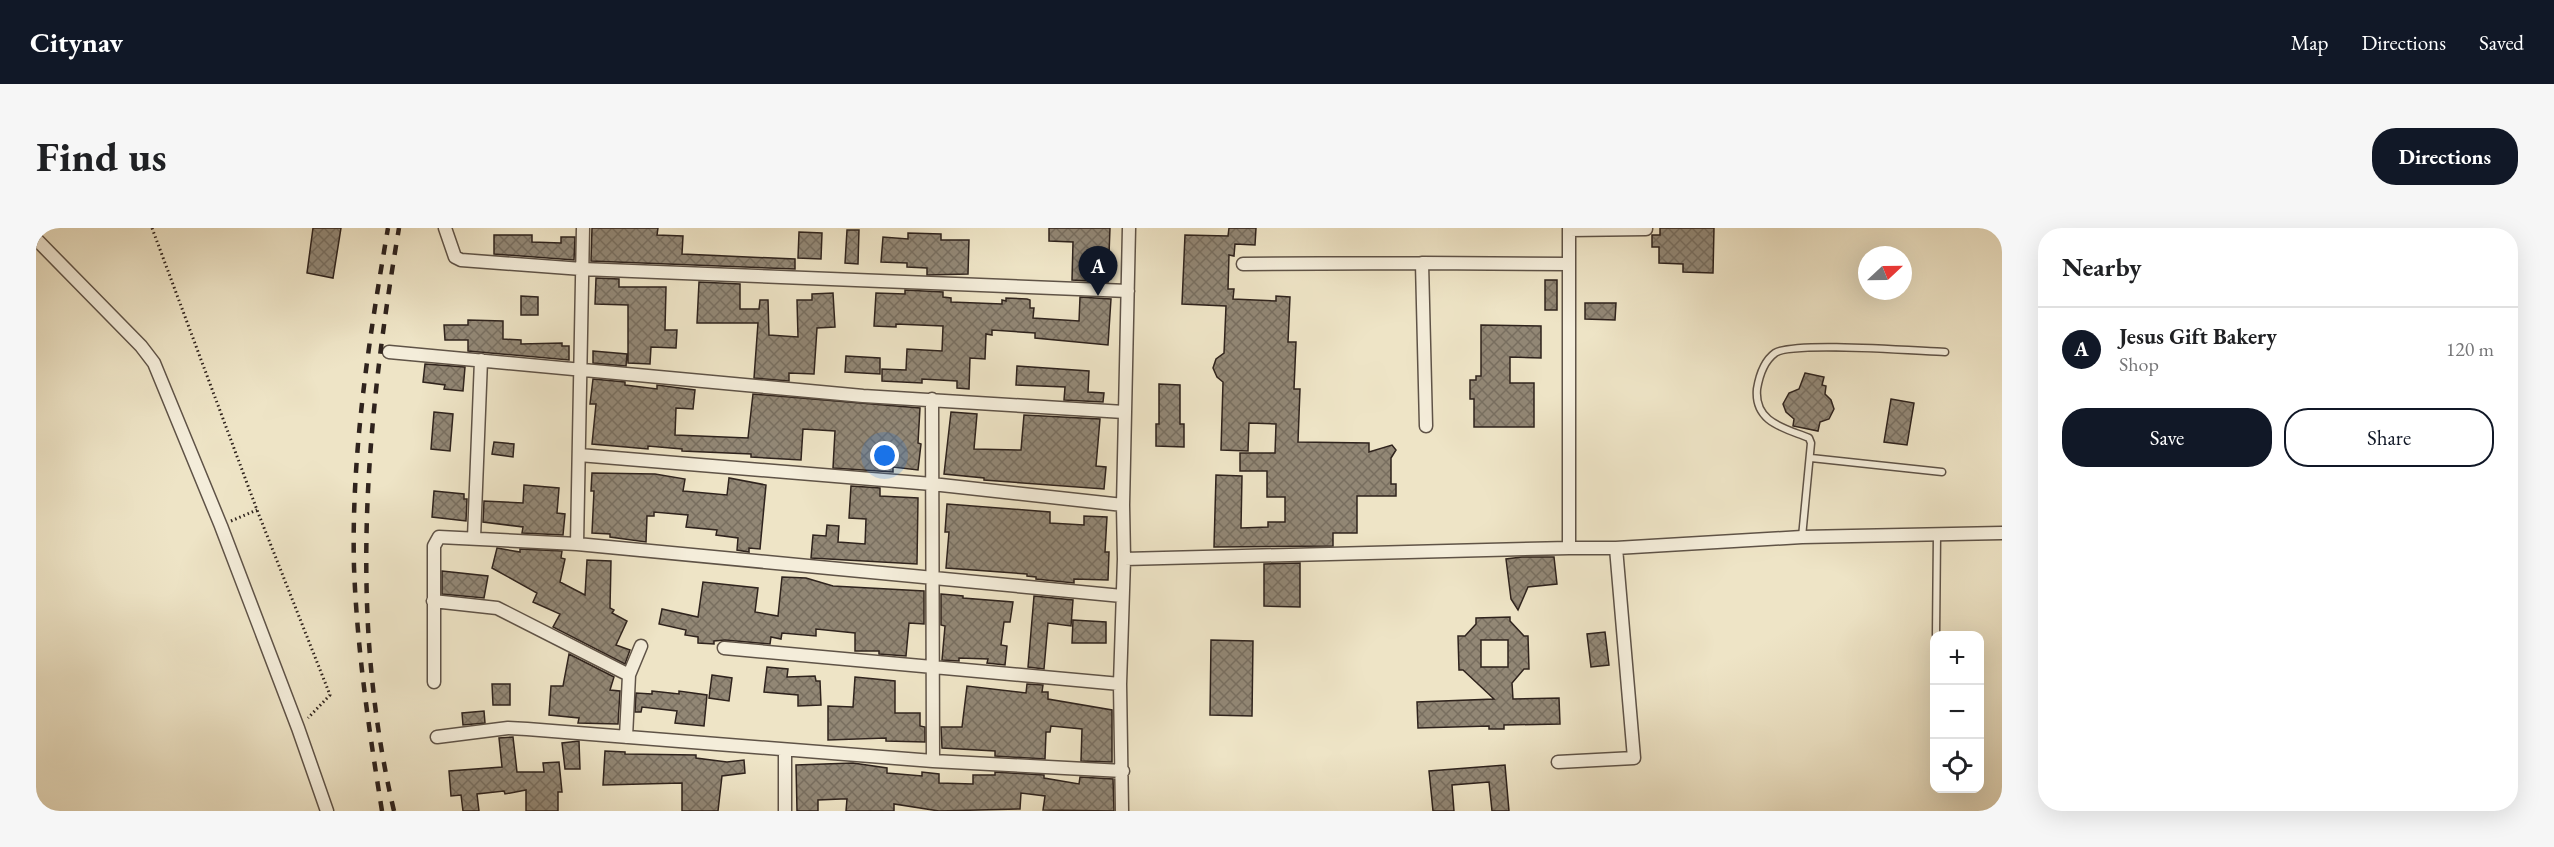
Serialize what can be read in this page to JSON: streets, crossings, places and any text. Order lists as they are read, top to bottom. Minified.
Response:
{"north":"right","page":{"header":"Citynav","nav":["Map","Directions","Saved"],"buttons":["Directions",["Save","Share"]],"title":"Find us","heading":"Nearby","pins":"A","list":[{"mark":"A","name":"Jesus Gift Bakery","note":"Shop","value":"120 m"}],"map_buttons":["+","−"]}}
